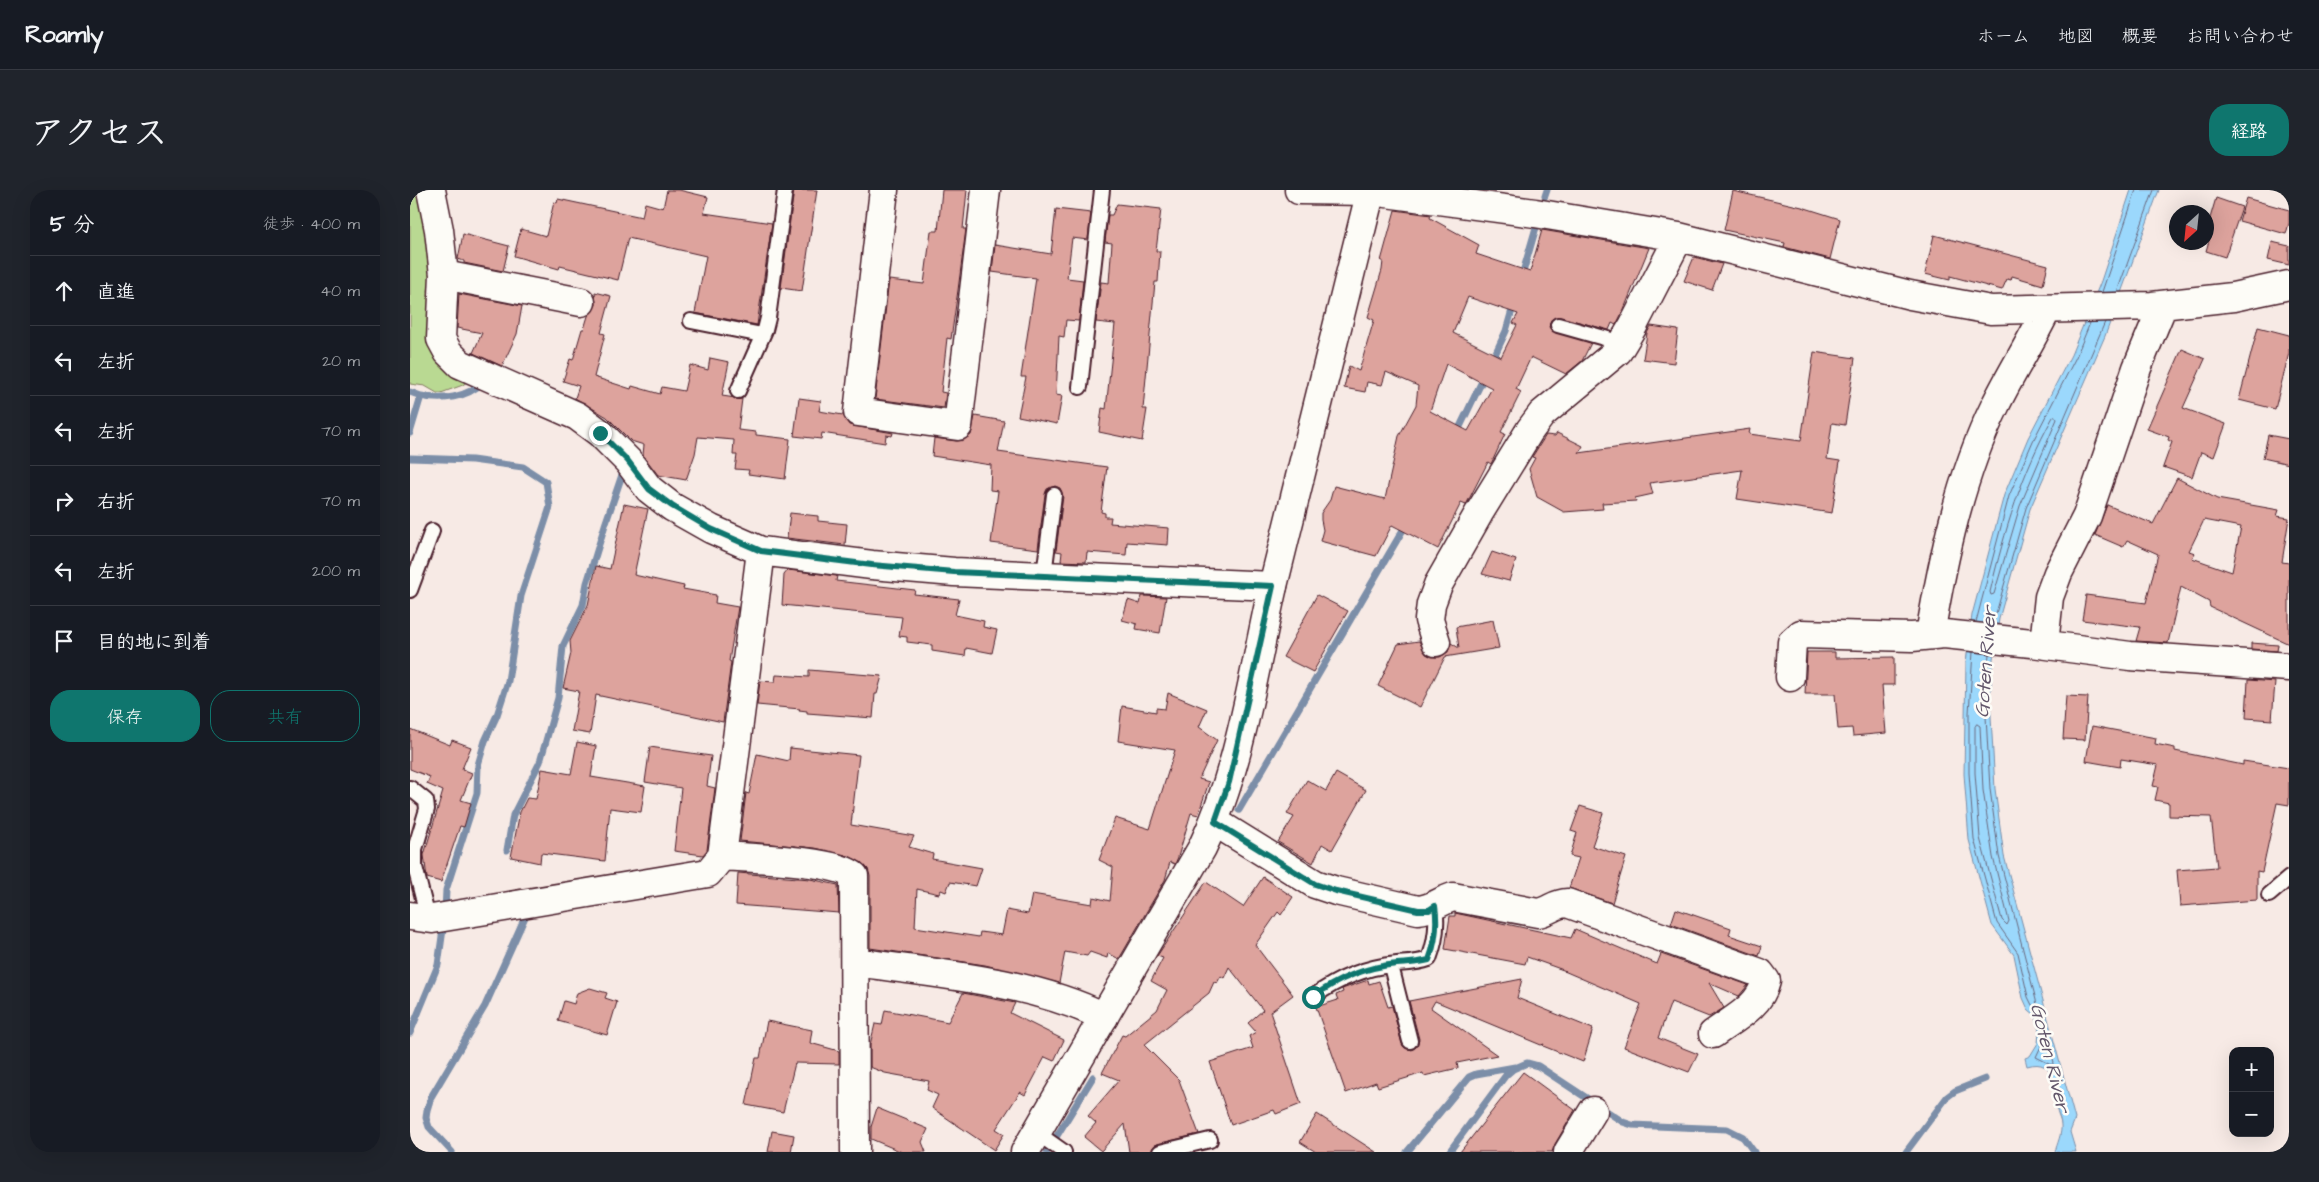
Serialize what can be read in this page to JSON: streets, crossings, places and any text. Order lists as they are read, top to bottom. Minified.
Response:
{"water":["Goten River"],"north":"bottom left","page":{"header":"Roamly","nav":["ホーム","地図","概要","お問い合わせ"],"title":"アクセス","buttons":["経路",["保存","共有"]],"heading":["5 分","徒歩 · 400 m"],"list":[["直進","40 m"],["左折","20 m"],["左折","70 m"],["右折","70 m"],["左折","200 m"],"目的地に到着"],"map_buttons":["+","−"]}}
